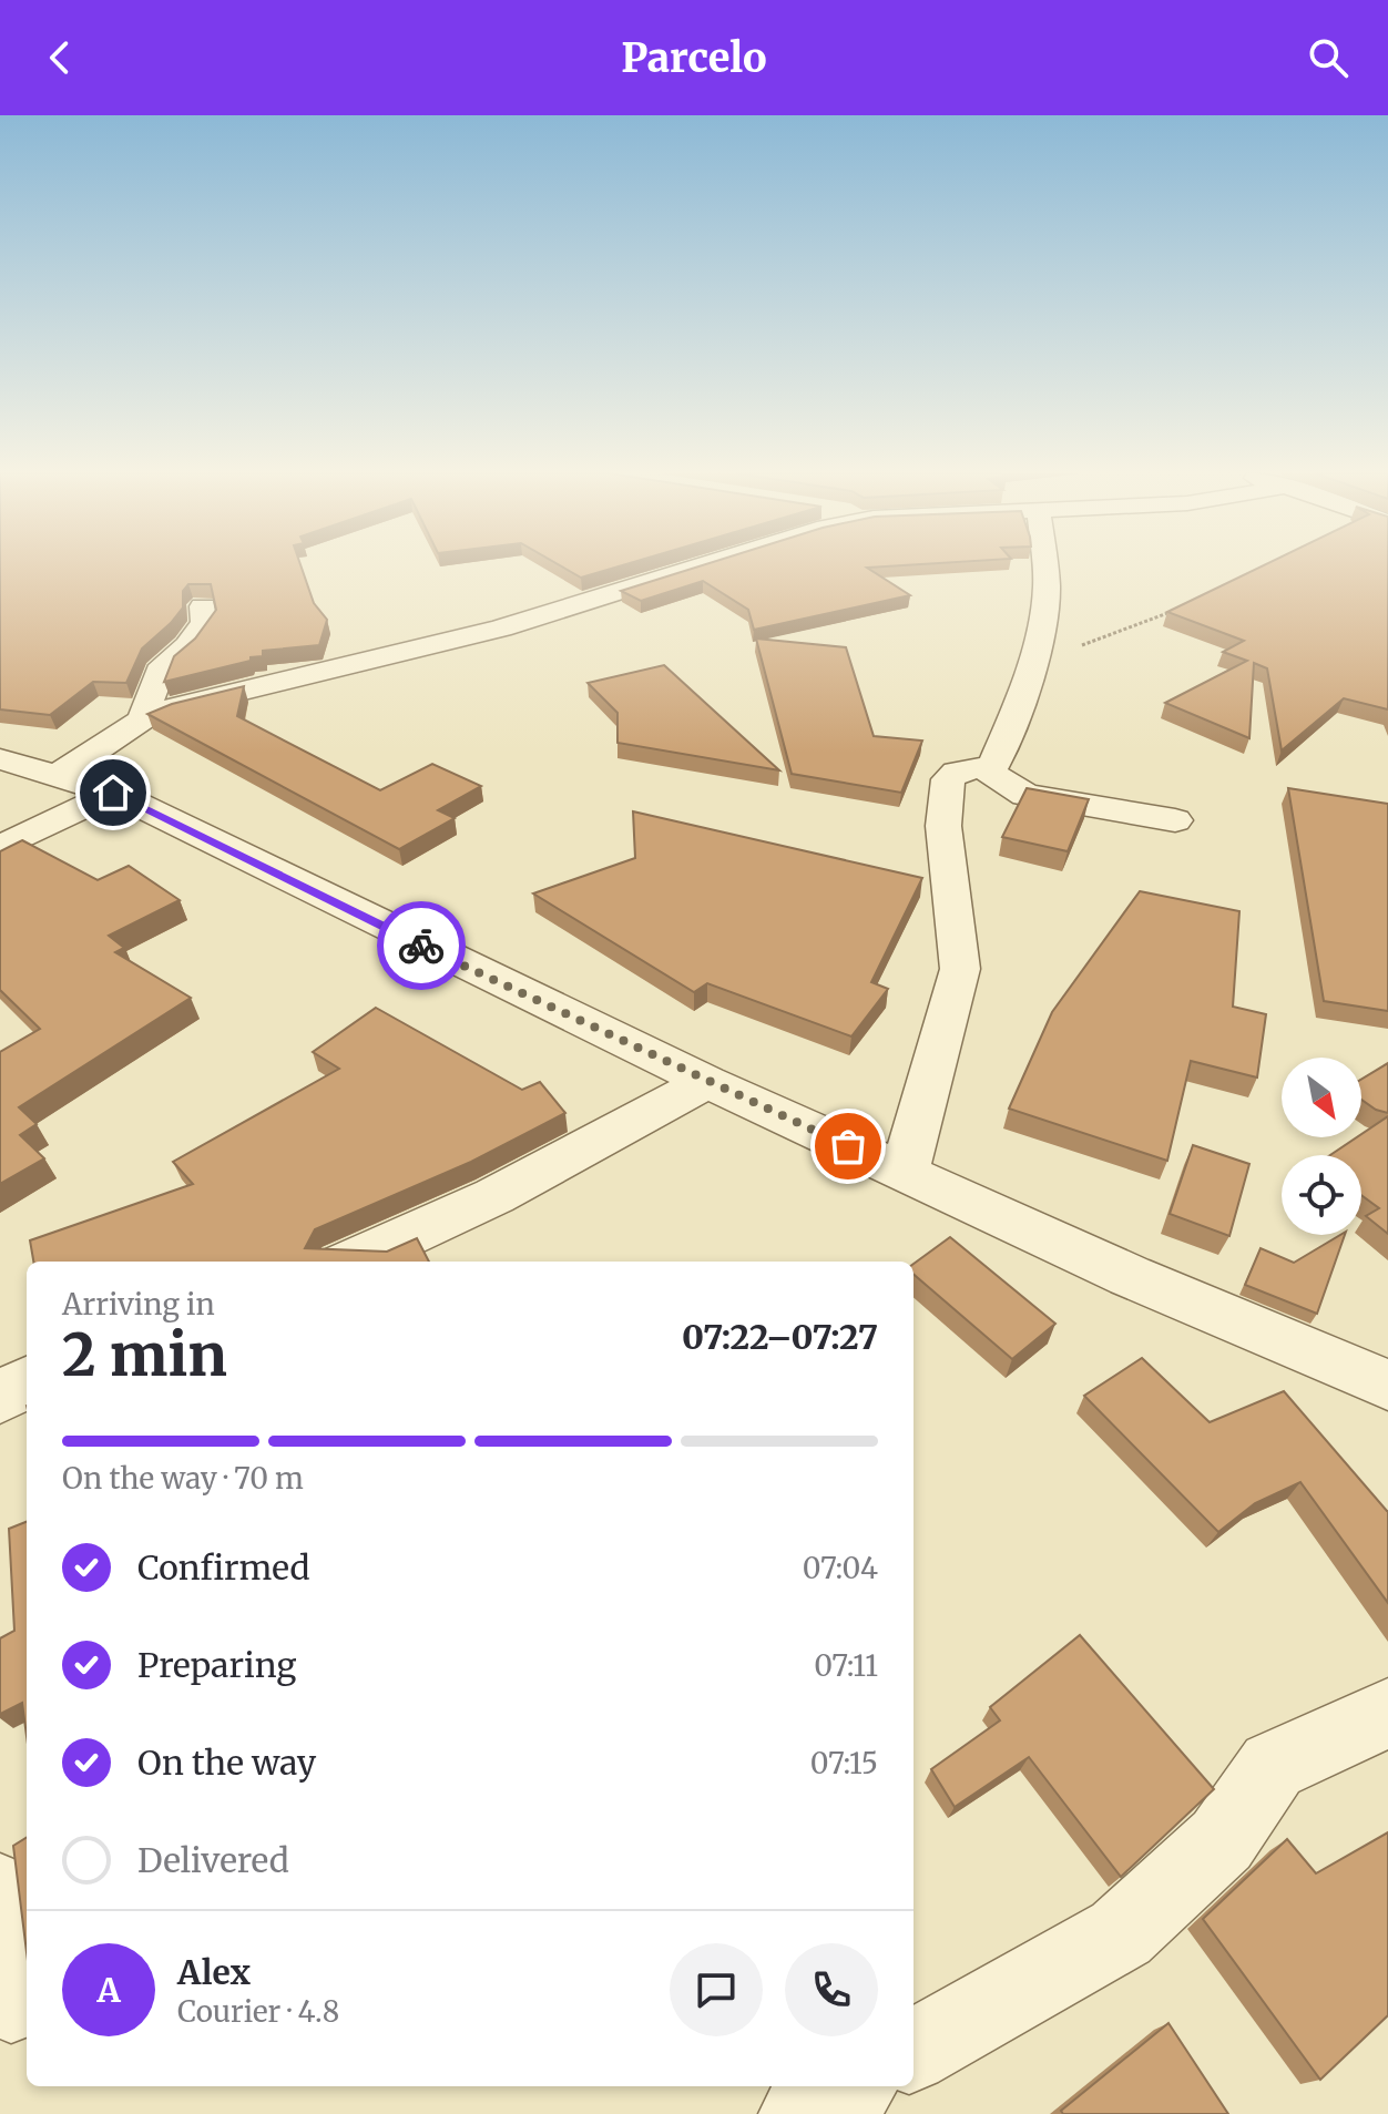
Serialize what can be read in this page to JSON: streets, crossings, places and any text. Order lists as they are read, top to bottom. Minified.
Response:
{"north":"bottom right","page":{"header":"Parcelo","heading":["2 min","Arriving in","07:22–07:27"],"panel":["Alex","Courier · 4.8"],"bar":"On the way · 70 m","list":[["Confirmed","07:04"],["Preparing","07:11"],["On the way","07:15"],"Delivered"],"round":"A"}}
